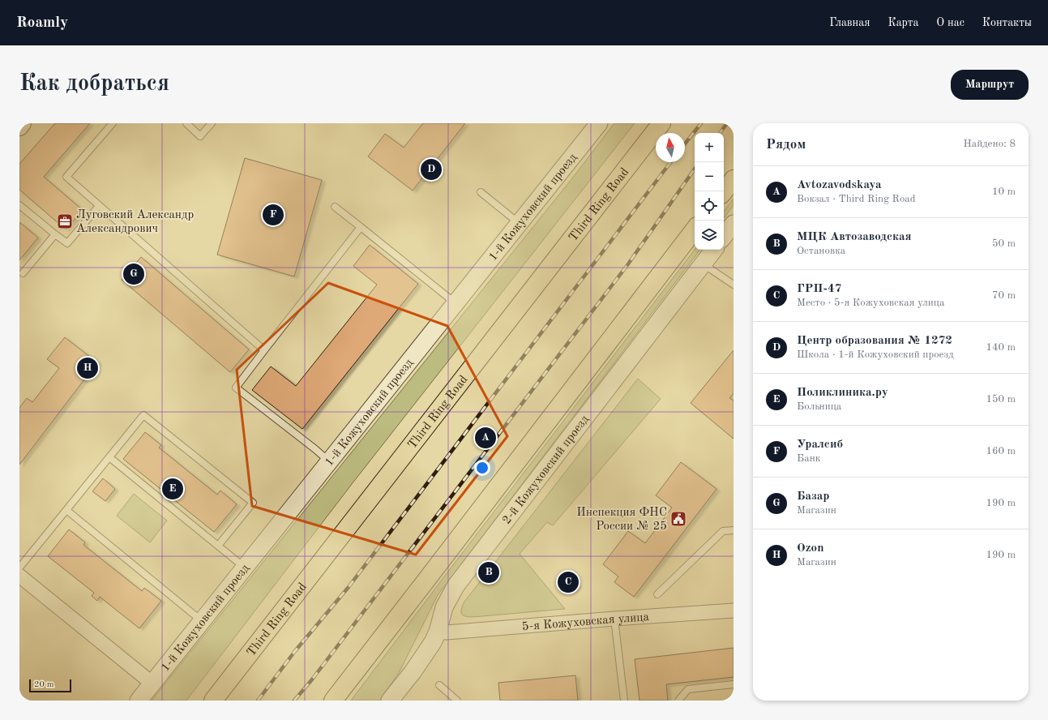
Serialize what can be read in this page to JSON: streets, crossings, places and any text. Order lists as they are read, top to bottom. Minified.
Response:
{"streets":{"main road":["Third Ring Road"],"street":["1-й Кожуховский проезд","2-й Кожуховский проезд","5-я Кожуховская улица"]},"crossings":[["2-й Кожуховский проезд","5-я Кожуховская улица"]],"places":{"office":["Луговский Александр Александрович"],"public building":["Инспекция ФНС России № 25"]},"scale_bar":"20 m","north":"top","page":{"header":"Roamly","nav":["Главная","Карта","О нас","Контакты"],"buttons":"Маршрут","title":"Как добраться","heading":["Рядом","Найдено: 8"],"map_buttons":["+","−"],"pins":["D","F","G","H","A","E","B","C"],"list":[{"mark":"A","name":"Avtozavodskaya","note":"Вокзал · Third Ring Road","value":"10 m"},{"mark":"B","name":"МЦК Автозаводская","note":"Остановка","value":"50 m"},{"mark":"C","name":"ГРП-47","note":"Место · 5-я Кожуховская улица","value":"70 m"},{"mark":"D","name":"Центр образования № 1272","note":"Школа · 1-й Кожуховский проезд","value":"140 m"},{"mark":"E","name":"Поликлиника.ру","note":"Больница","value":"150 m"},{"mark":"F","name":"Уралсиб","note":"Банк","value":"160 m"},{"mark":"G","name":"Базар","note":"Магазин","value":"190 m"},{"mark":"H","name":"Ozon","note":"Магазин","value":"190 m"}],"scale":"20 m"}}
